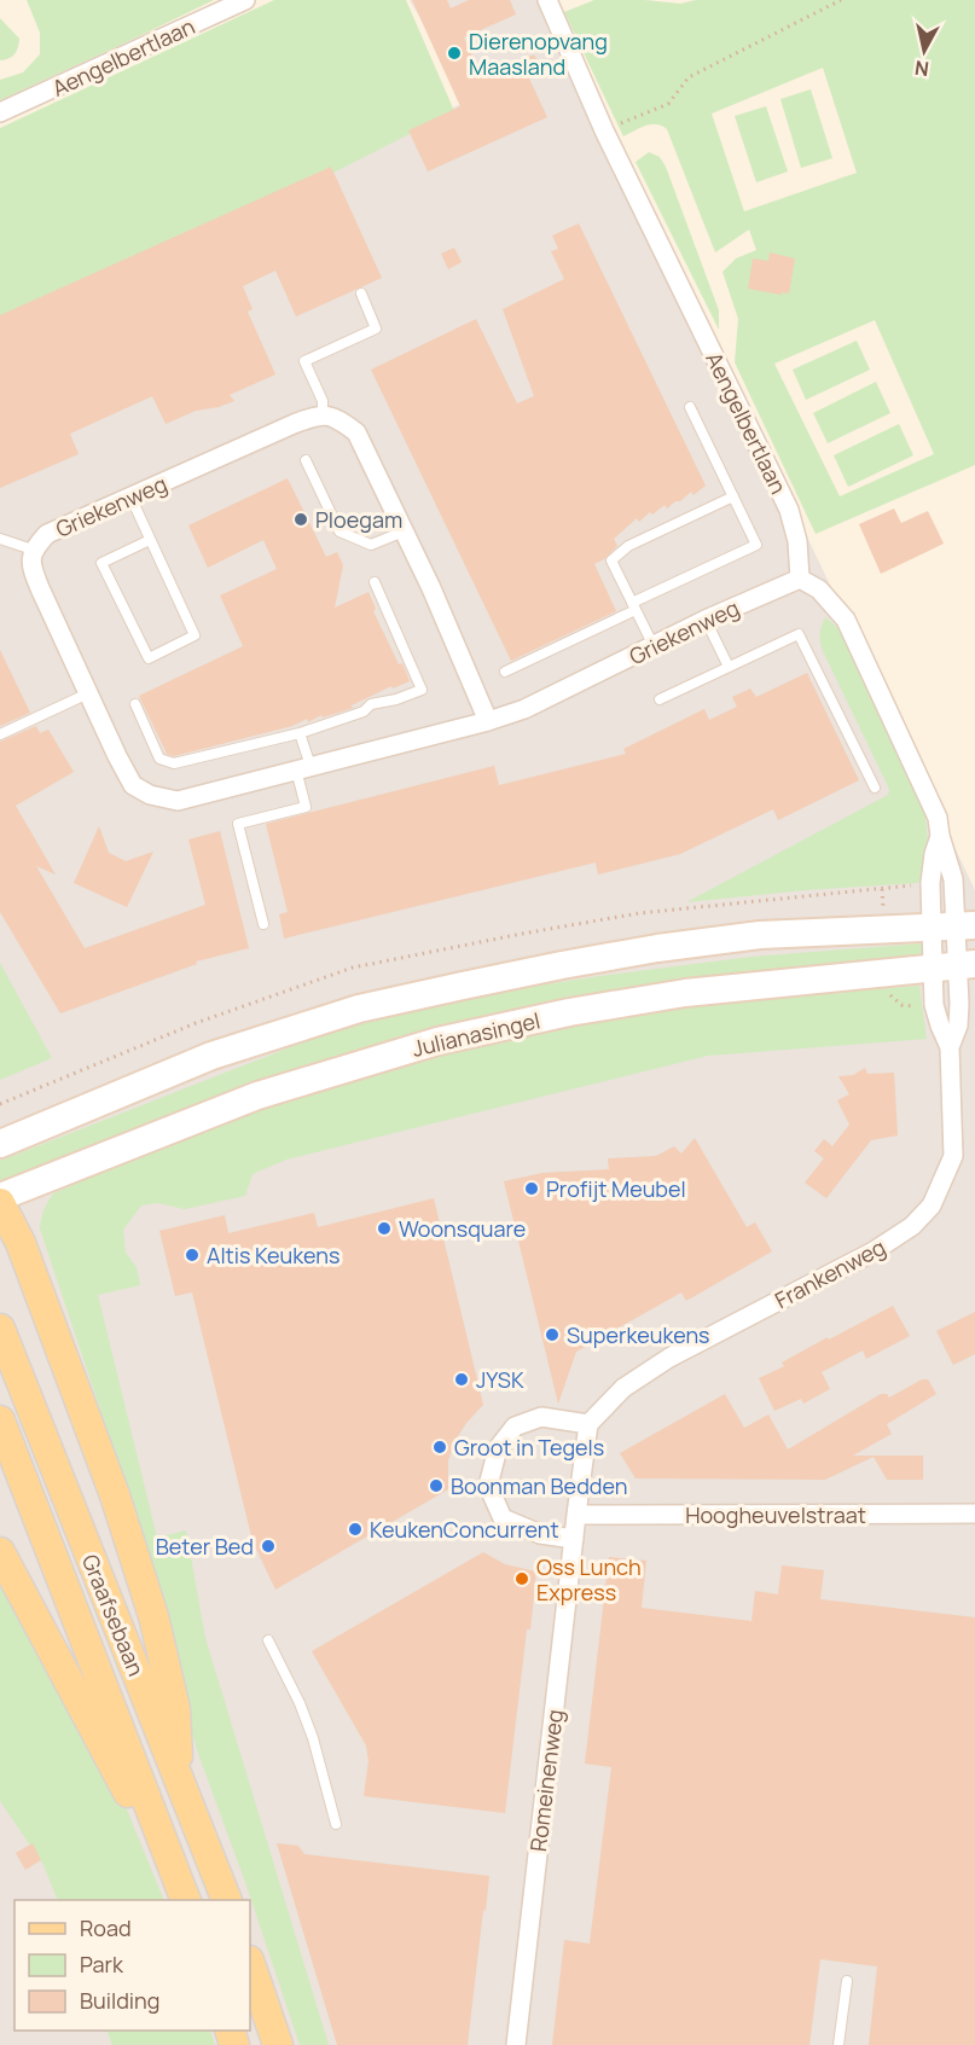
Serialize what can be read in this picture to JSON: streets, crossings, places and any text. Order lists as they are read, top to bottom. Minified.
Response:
{"streets":{"main road":["Julianasingel","Graafsebaan"],"street":["Aengelbertlaan","Griekenweg","Frankenweg","Hoogheuvelstraat","Romeinenweg"]},"crossings":[["Aengelbertlaan","Griekenweg"],["Julianasingel","Frankenweg"],["Hoogheuvelstraat","Romeinenweg"]],"places":["Dierenopvang Maasland","Ploegam","Profijt Meubel","Woonsquare","Altis Keukens","Superkeukens","JYSK","Groot in Tegels","Boonman Bedden","KeukenConcurrent","Beter Bed","Oss Lunch Express"],"legend":["Road","Park","Building"],"north":"bottom"}
